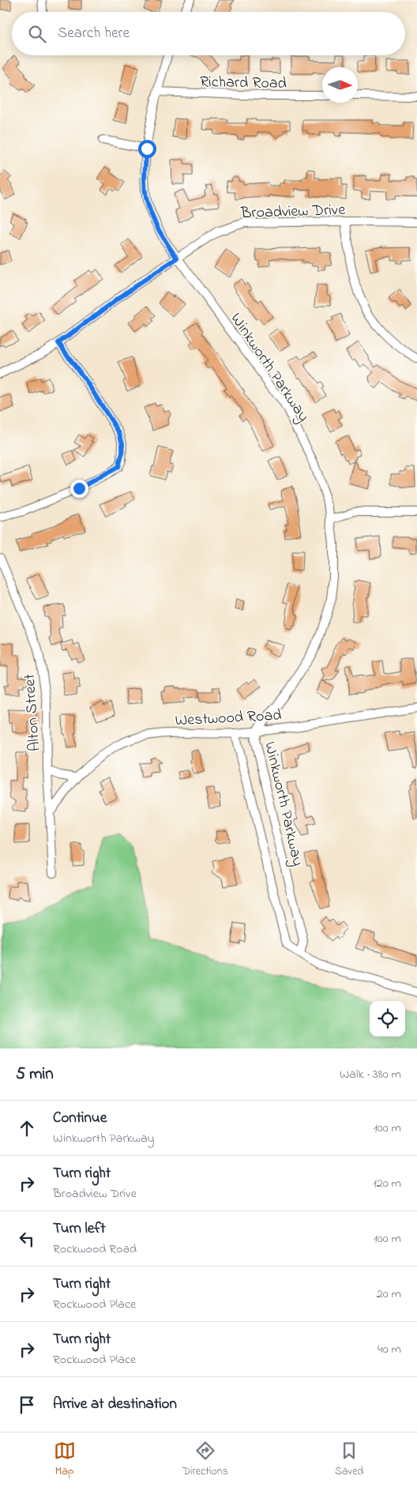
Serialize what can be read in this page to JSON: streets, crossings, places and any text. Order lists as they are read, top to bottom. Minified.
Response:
{"streets":{"street":["Richard Road","Broadview Drive","Winkworth Parkway","Alton Street","Westwood Road"]},"crossings":[["Richard Road","Winkworth Parkway"],["Broadview Drive","Winkworth Parkway"],["Winkworth Parkway","Westwood Road"],["Alton Street","Westwood Road"]],"north":"right","page":{"search":"Search here","heading":["5 min","Walk · 380 m"],"list":[["Continue","Winkworth Parkway","100 m"],["Turn right","Broadview Drive","120 m"],["Turn left","Rockwood Road","100 m"],["Turn right","Rockwood Place","20 m"],["Turn right","Rockwood Place","40 m"],"Arrive at destination"],"nav":["Map","Directions","Saved"]}}
